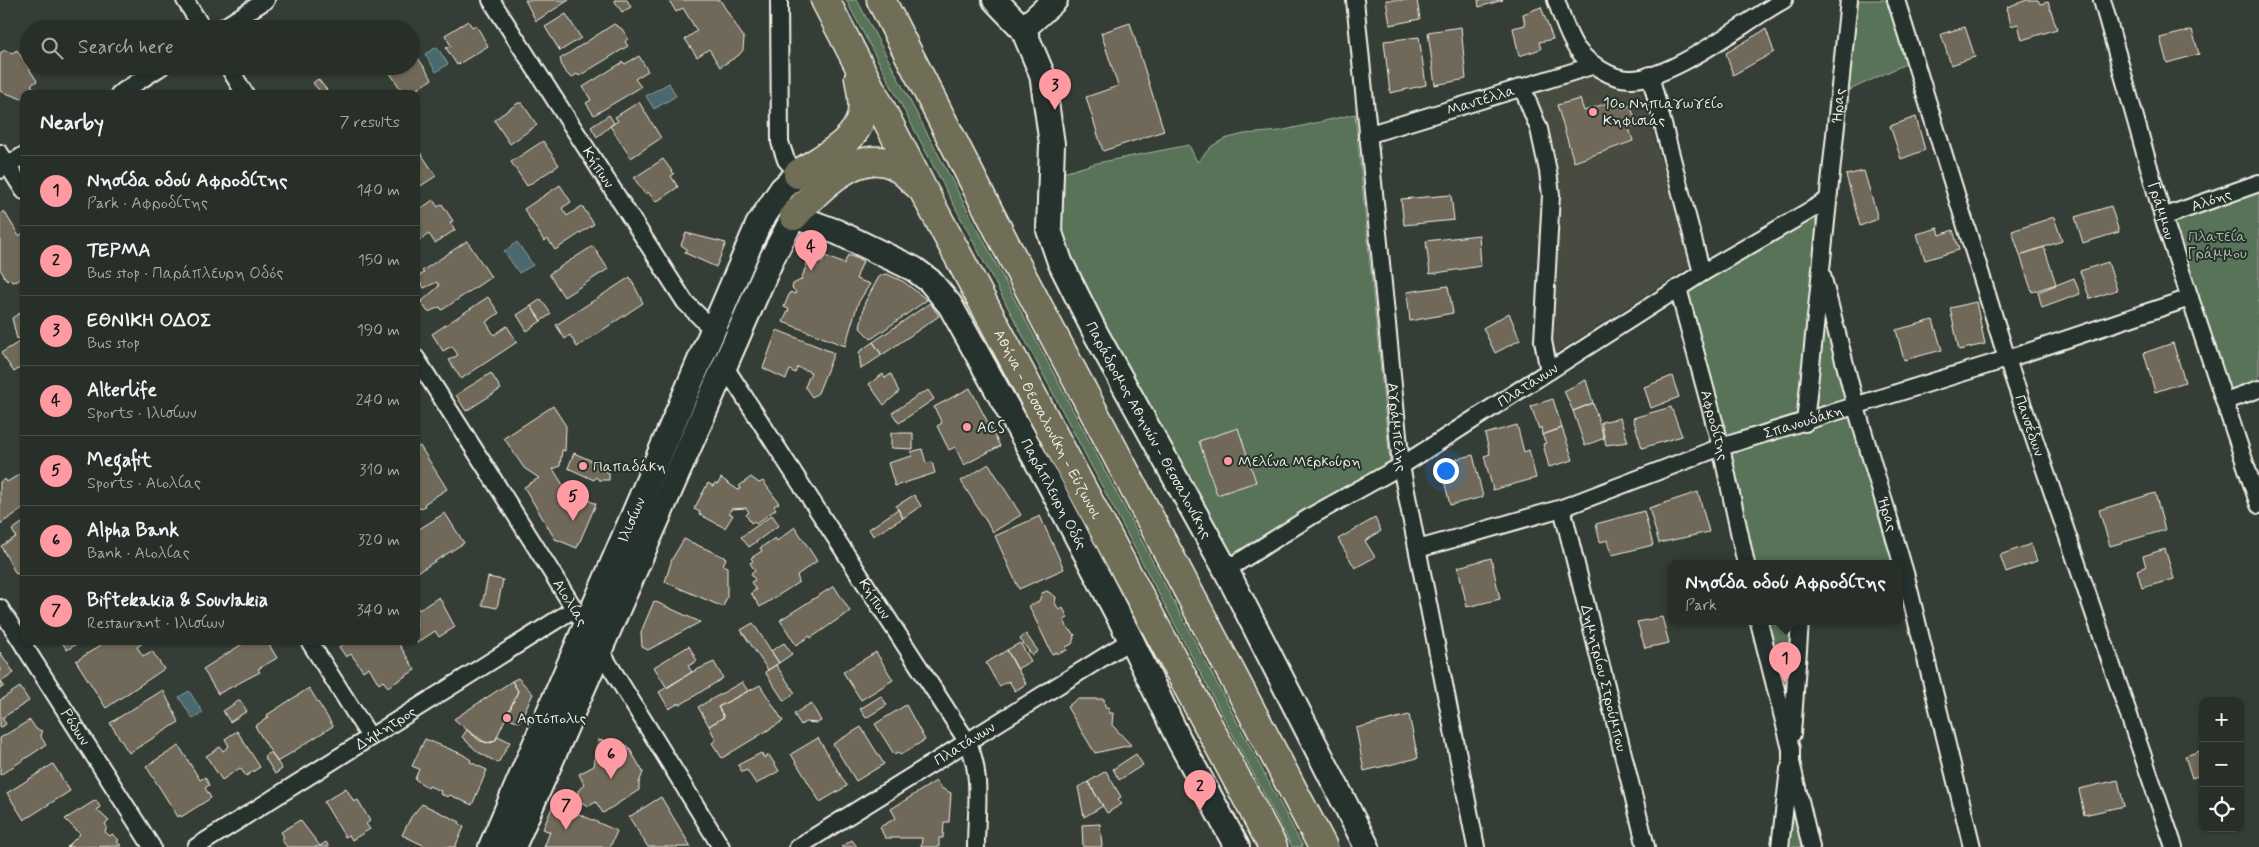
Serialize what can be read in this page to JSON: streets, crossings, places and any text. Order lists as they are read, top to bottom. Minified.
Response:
{"streets":{"highway":["Αθήνα - Θεσσαλονίκη - Εύζωνοι"],"main road":["Παράδρομος Αθηνών - Θεσσαλονίκης","Παράπλευρη Οδός","Ιλισίων"],"street":["Μαντέλλα","Ήρας","Κήπων","Αλόης","Γράμμου","Πλατάνων","Σπανουδάκη","Πανσέδων","Αγράμπελης","Αφροδίτης","Αιολίας","Δημητρίου Στρούμπου","Ρόδων","Δήμητρος"]},"crossings":[["Μαντέλλα","Αγράμπελης"],["Ήρας","Πλατάνων"],["Ήρας","Σπανουδάκη"],["Κήπων","Πλατάνων"],["Κήπων","Ιλισίων"],["Αλόης","Γράμμου"],["Γράμμου","Σπανουδάκη"],["Πλατάνων","Αγράμπελης"],["Πλατάνων","Αφροδίτης"],["Πλατάνων","Παράδρομος Αθηνών - Θεσσαλονίκης"],["Πλατάνων","Παράπλευρη Οδός"],["Σπανουδάκη","Πανσέδων"],["Σπανουδάκη","Αγράμπελης"],["Σπανουδάκη","Αφροδίτης"],["Σπανουδάκη","Δημητρίου Στρούμπου"],["Παράπλευρη Οδός","Ιλισίων"],["Ιλισίων","Αιολίας"],["Ιλισίων","Δήμητρος"],["Αιολίας","Δήμητρος"]],"parks":["Πλατεία Γράμμου"],"places":["10ο Νηπιαγωγείο Κηφισιάς","ACS","Μελίνα Μερκούρη","Παπαδάκη","Αρτόπολις"],"page":{"search":"Search here","pins":["3","4","5","1","6","2","7"],"heading":["Nearby","7 results"],"list":[{"mark":"1","name":"Νησίδα οδού Αφροδίτης","note":"Park · Αφροδίτης","value":"140 m"},{"mark":"2","name":"ΤΕΡΜΑ","note":"Bus stop · Παράπλευρη Οδός","value":"150 m"},{"mark":"3","name":"ΕΘΝΙΚΗ ΟΔΟΣ","note":"Bus stop","value":"190 m"},{"mark":"4","name":"Alterlife","note":"Sports · Ιλισίων","value":"240 m"},{"mark":"5","name":"Megafit","note":"Sports · Αιολίας","value":"310 m"},{"mark":"6","name":"Alpha Bank","note":"Bank · Αιολίας","value":"320 m"},{"mark":"7","name":"Biftekakia & Souvlakia","note":"Restaurant · Ιλισίων","value":"340 m"}],"popup":["Νησίδα οδού Αφροδίτης","Park"],"map_buttons":["+","−"]}}
